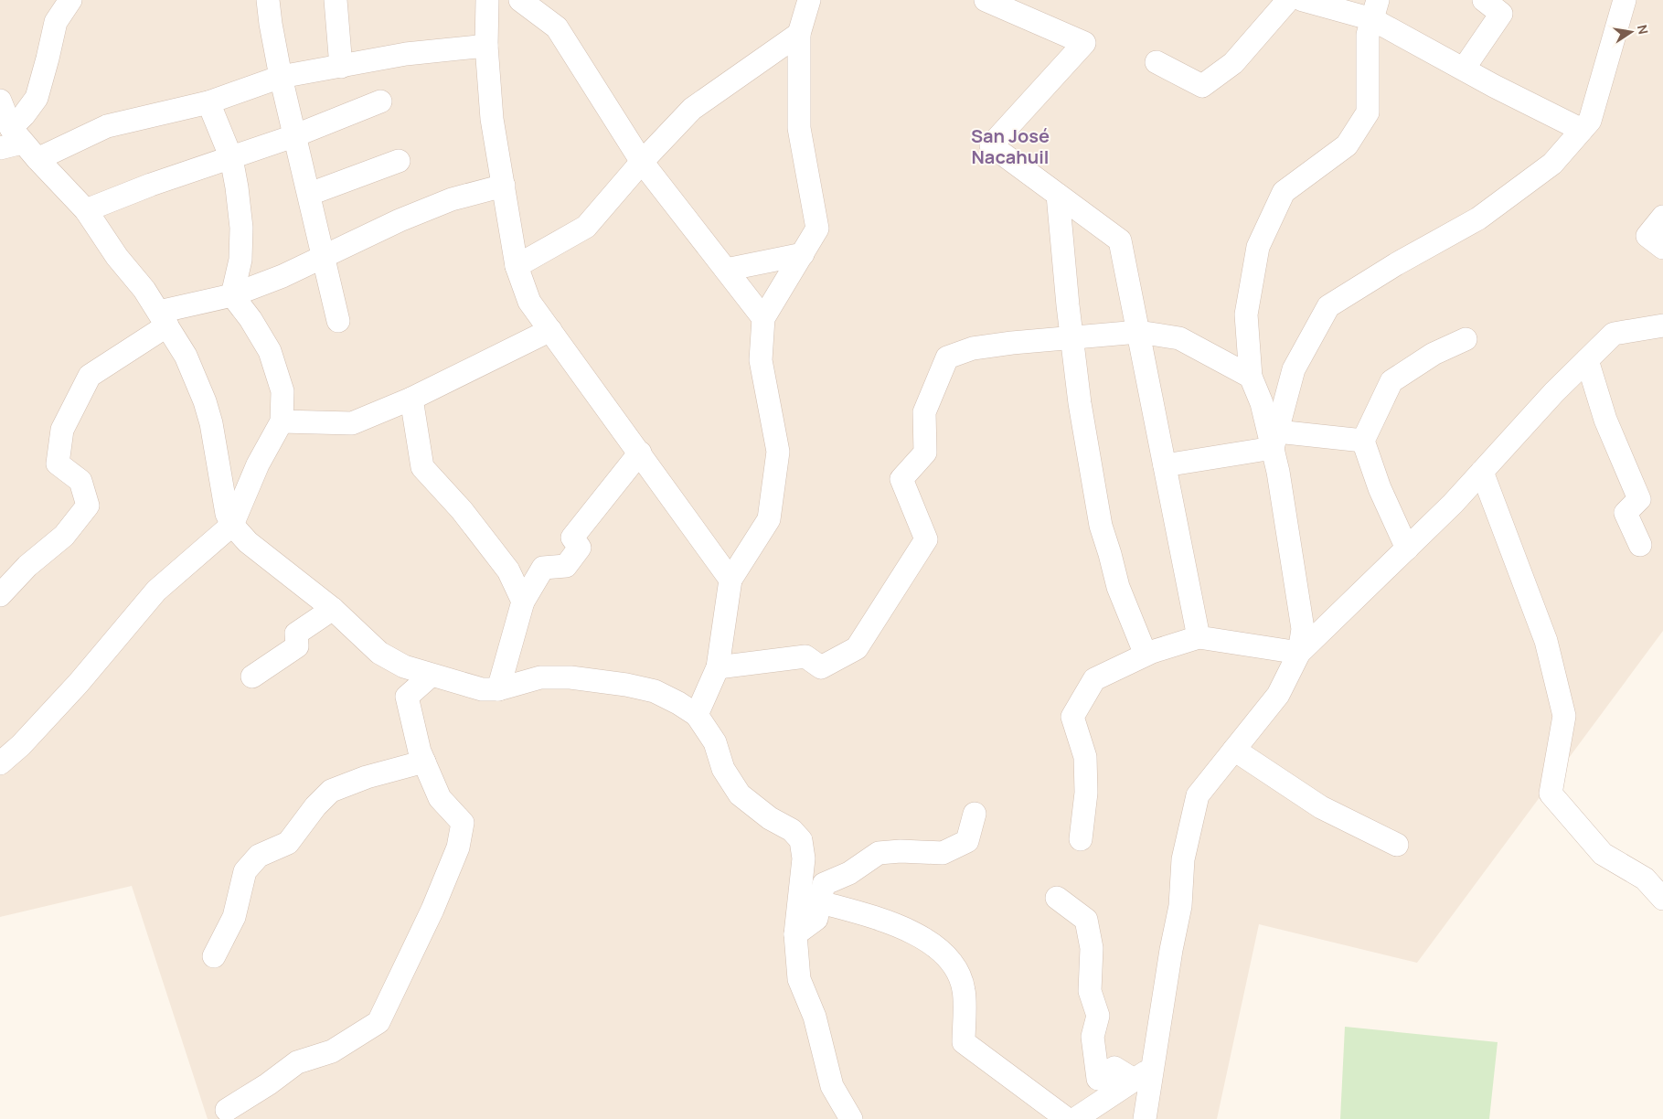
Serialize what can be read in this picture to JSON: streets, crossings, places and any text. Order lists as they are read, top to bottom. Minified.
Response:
{"districts":["San José Nacahuil"],"north":"right"}
